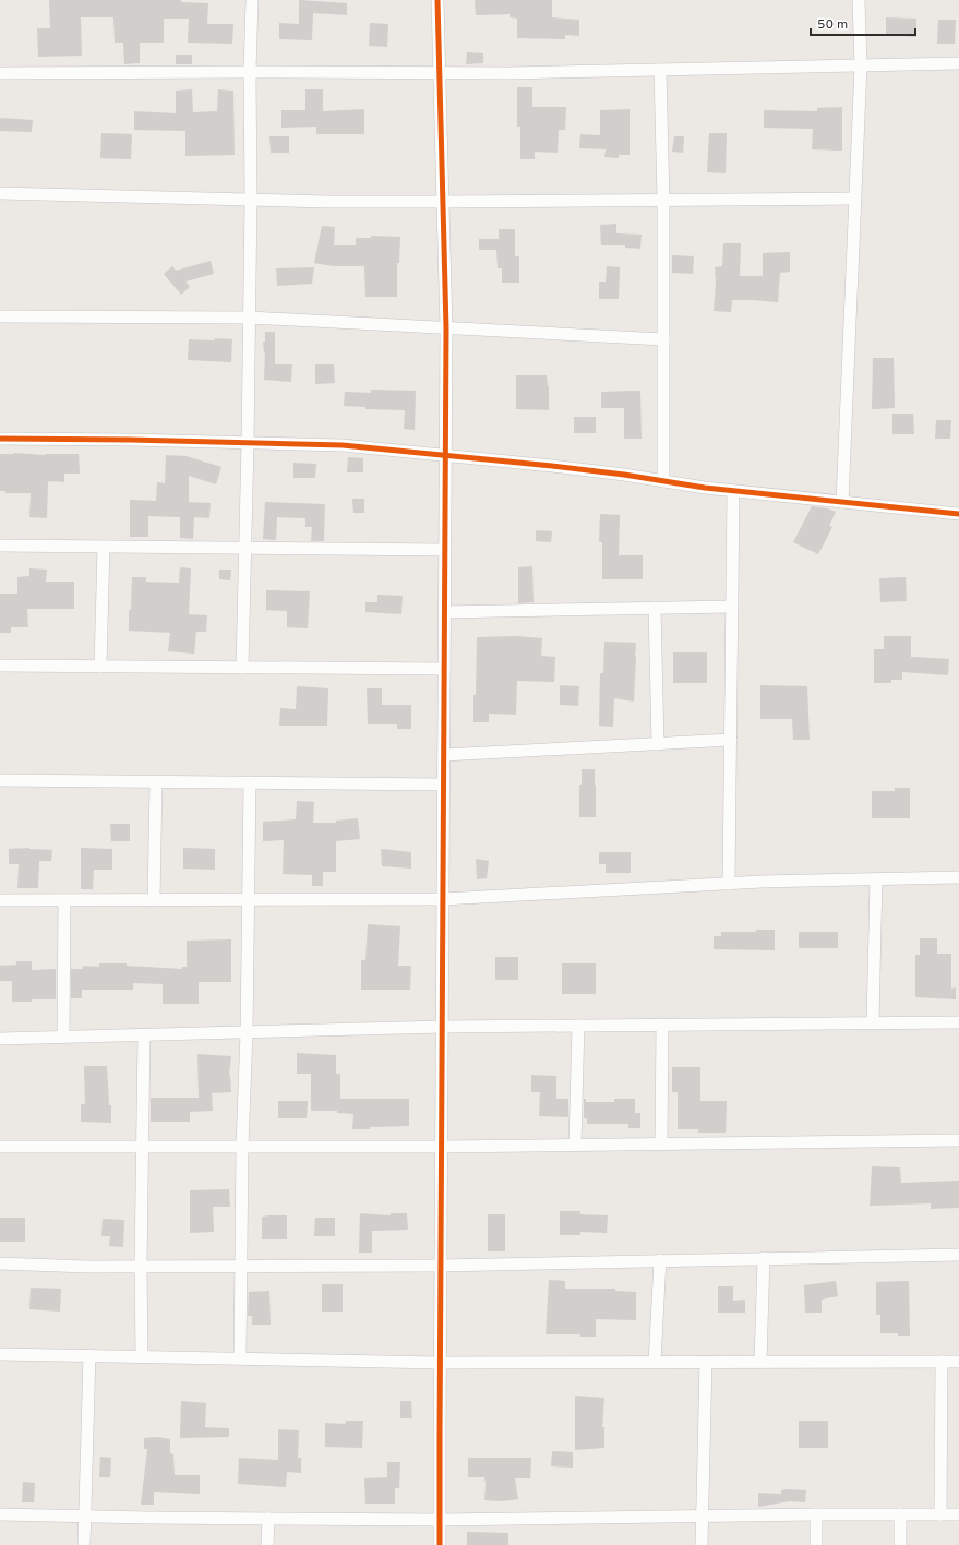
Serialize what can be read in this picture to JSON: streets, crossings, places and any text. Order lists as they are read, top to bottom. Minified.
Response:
{"scale_bar":"50 m"}
